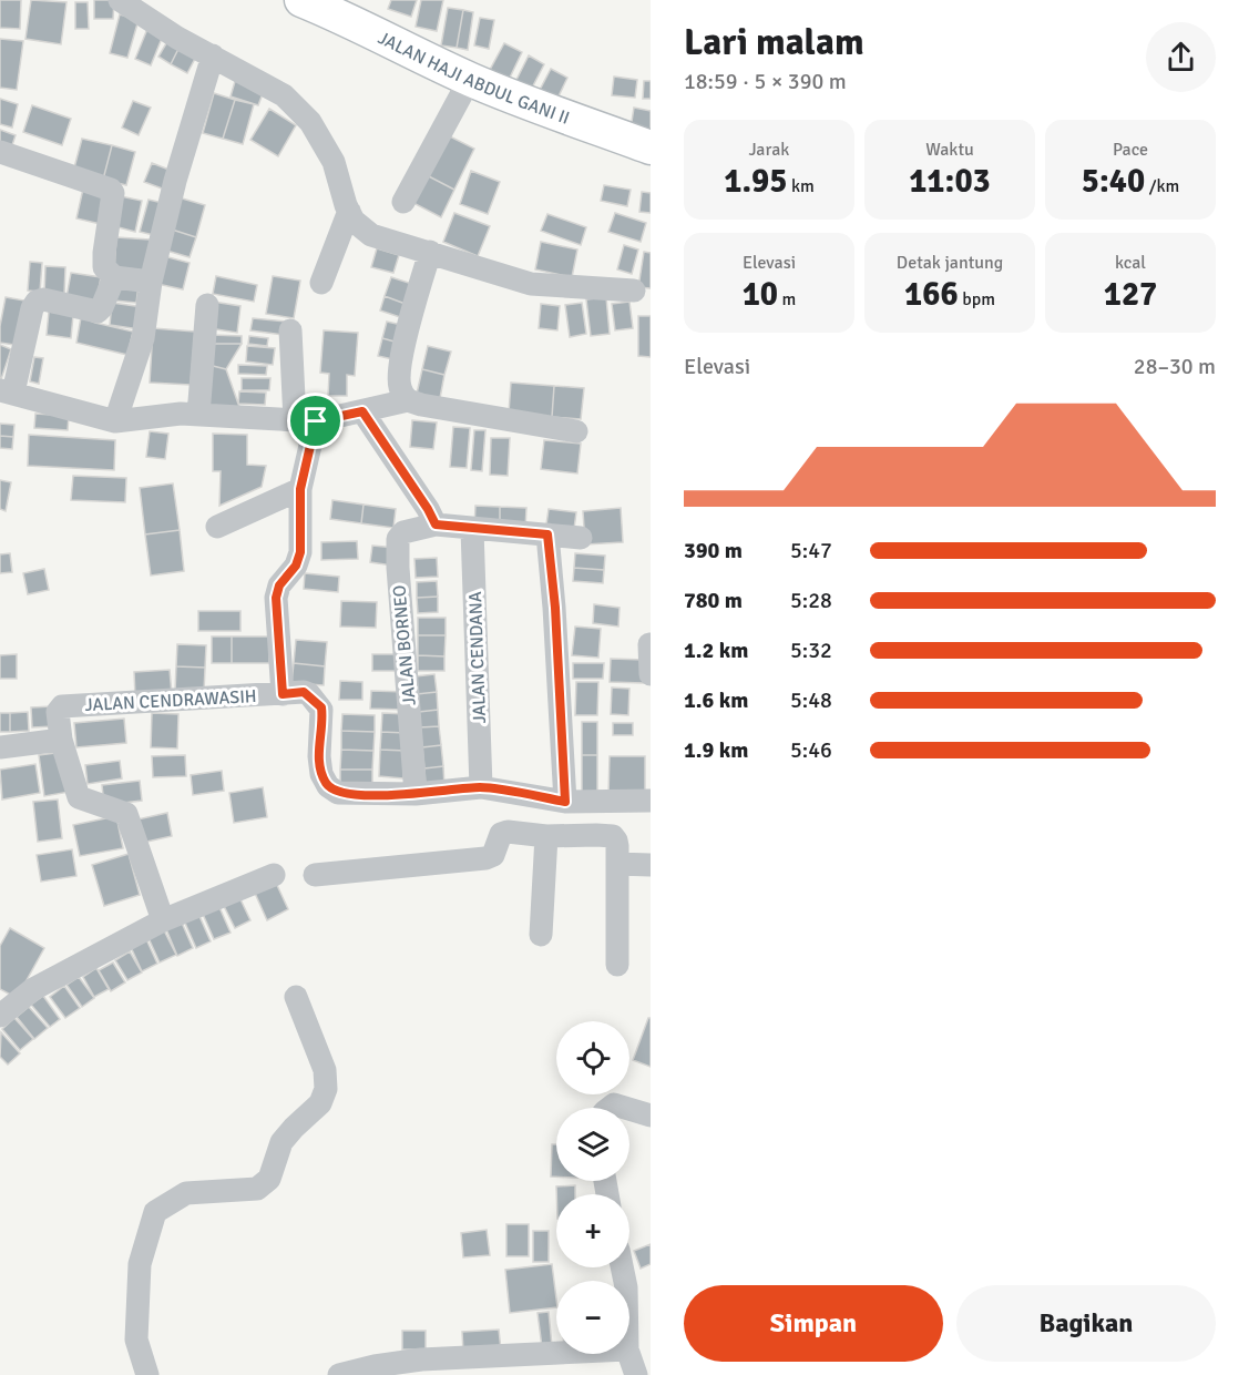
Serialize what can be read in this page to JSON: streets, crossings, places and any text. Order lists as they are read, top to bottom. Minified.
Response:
{"streets":{"street":["JALAN HAJI ABDUL GANI II","JALAN BORNEO","JALAN CENDANA","JALAN CENDRAWASIH"]},"crossings":[["JALAN BORNEO","JALAN CENDRAWASIH"],["JALAN CENDANA","JALAN CENDRAWASIH"]],"page":{"heading":["Lari malam","18:59 · 5 × 390 m"],"stats":[["Jarak","1.95 km"],["Waktu","11:03"],["Pace","5:40 /km"],["Elevasi","10 m"],["Detak jantung","166 bpm"],["kcal","127"]],"chart":["Elevasi","28–30 m"],"list":[{"name":"390 m","note":"5:47"},{"name":"780 m","note":"5:28"},{"name":"1.2 km","note":"5:32"},{"name":"1.6 km","note":"5:48"},{"name":"1.9 km","note":"5:46"}],"map_buttons":["+","−"],"buttons":["Simpan","Bagikan"]}}
